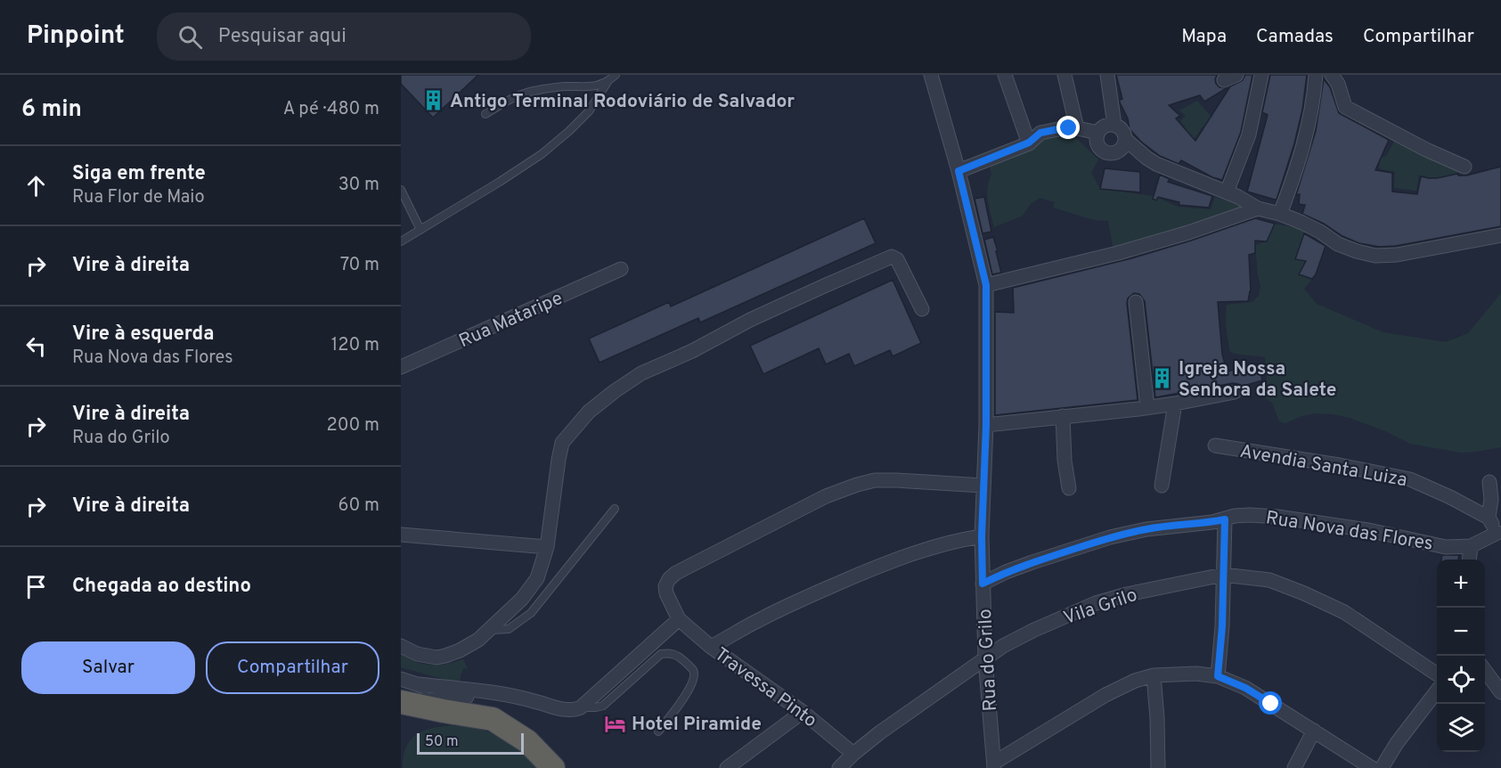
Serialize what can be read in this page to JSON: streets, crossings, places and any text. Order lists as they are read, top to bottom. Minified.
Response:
{"streets":{"street":["Rua Mataripe","Avendia Santa Luiza","Rua Nova das Flores","Vila Grilo","Rua do Grilo","Travessa Pinto"]},"crossings":[["Rua Nova das Flores","Rua do Grilo"],["Vila Grilo","Rua do Grilo"],["Vila Grilo","Travessa Pinto"],["Rua do Grilo","Travessa Pinto"]],"places":{"building":["Antigo Terminal Rodoviário de Salvador","Igreja Nossa Senhora da Salete"],"hotel":["Hotel Piramide"]},"scale_bar":"50 m","page":{"header":"Pinpoint","search":"Pesquisar aqui","nav":["Mapa","Camadas","Compartilhar"],"heading":["6 min","A pé · 480 m"],"list":[["Siga em frente","Rua Flor de Maio","30 m"],["Vire à direita","70 m"],["Vire à esquerda","Rua Nova das Flores","120 m"],["Vire à direita","Rua do Grilo","200 m"],["Vire à direita","60 m"],"Chegada ao destino"],"map_buttons":["+","−"],"buttons":["Salvar","Compartilhar"],"scale":"50 m"}}
